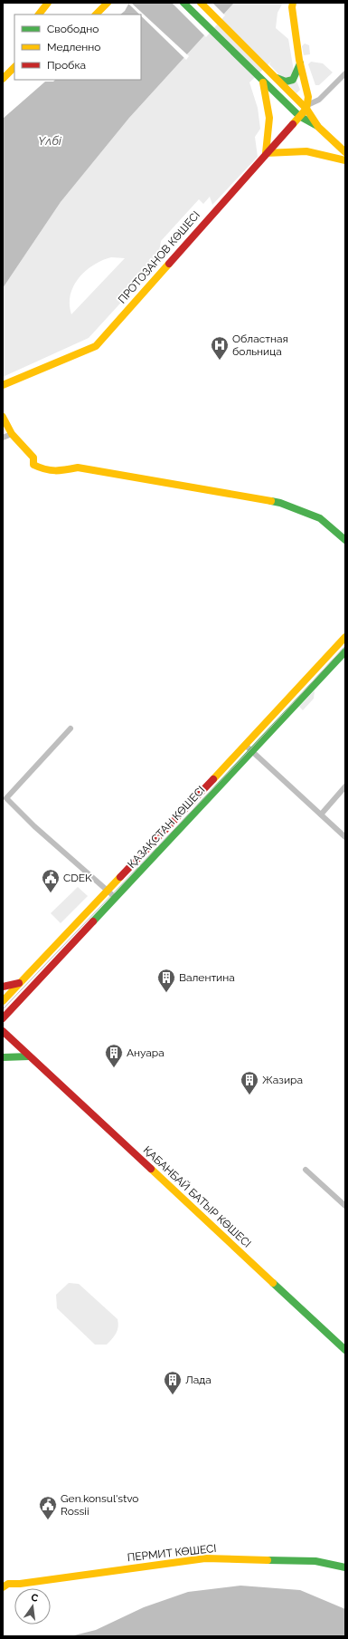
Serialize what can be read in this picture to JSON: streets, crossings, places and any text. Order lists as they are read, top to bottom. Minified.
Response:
{"streets":{"main road":["ПРОТОЗАНОВ КӨШЕСІ","ҚАЗАҚСТАН КӨШЕСІ","ҚАБАНБАЙ БАТЫР КӨШЕСІ","ПЕРМИТ КӨШЕСІ"]},"water":["Үлбі"],"places":{"hospital":["Областная больница"],"public building":["CDEK","Gen.konsul'stvo Rossii"],"building":["Валентина","Ануара","Жазира","Лада"]},"legend":["Свободно","Медленно","Пробка"],"north":"top"}
